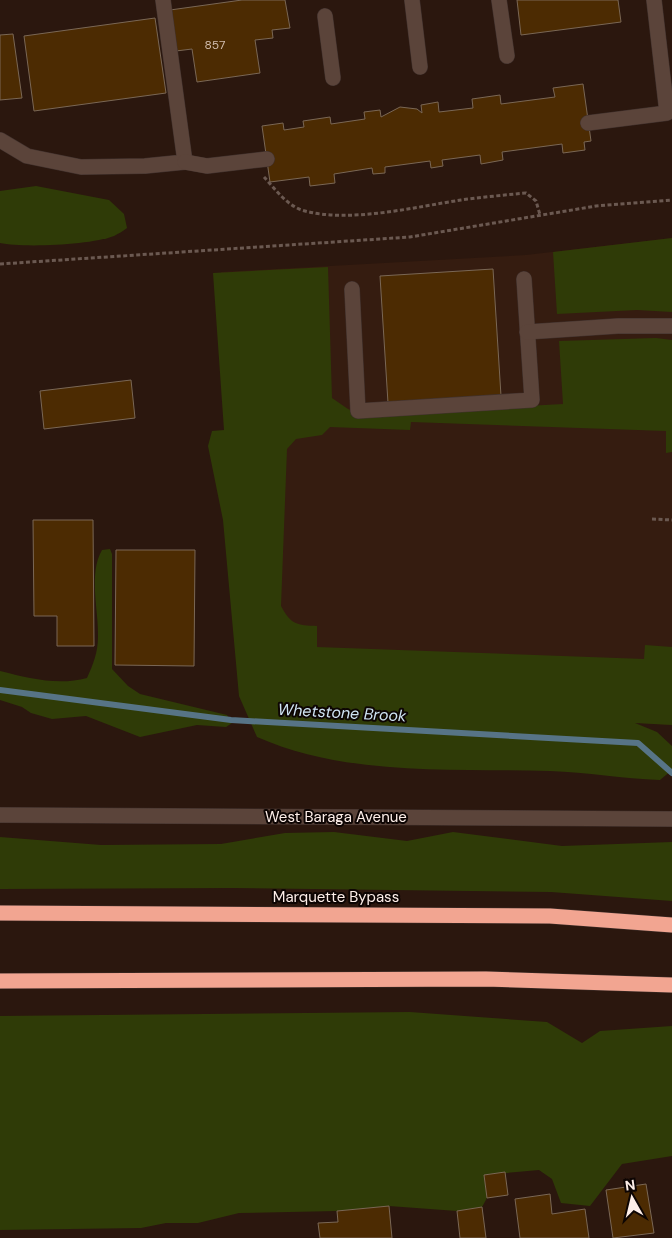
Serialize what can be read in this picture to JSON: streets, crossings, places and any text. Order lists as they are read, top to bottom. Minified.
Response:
{"streets":{"highway":["Marquette Bypass"],"street":["West Baraga Avenue"]},"water":["Whetstone Brook"],"house_numbers":["857"],"north":"top"}
